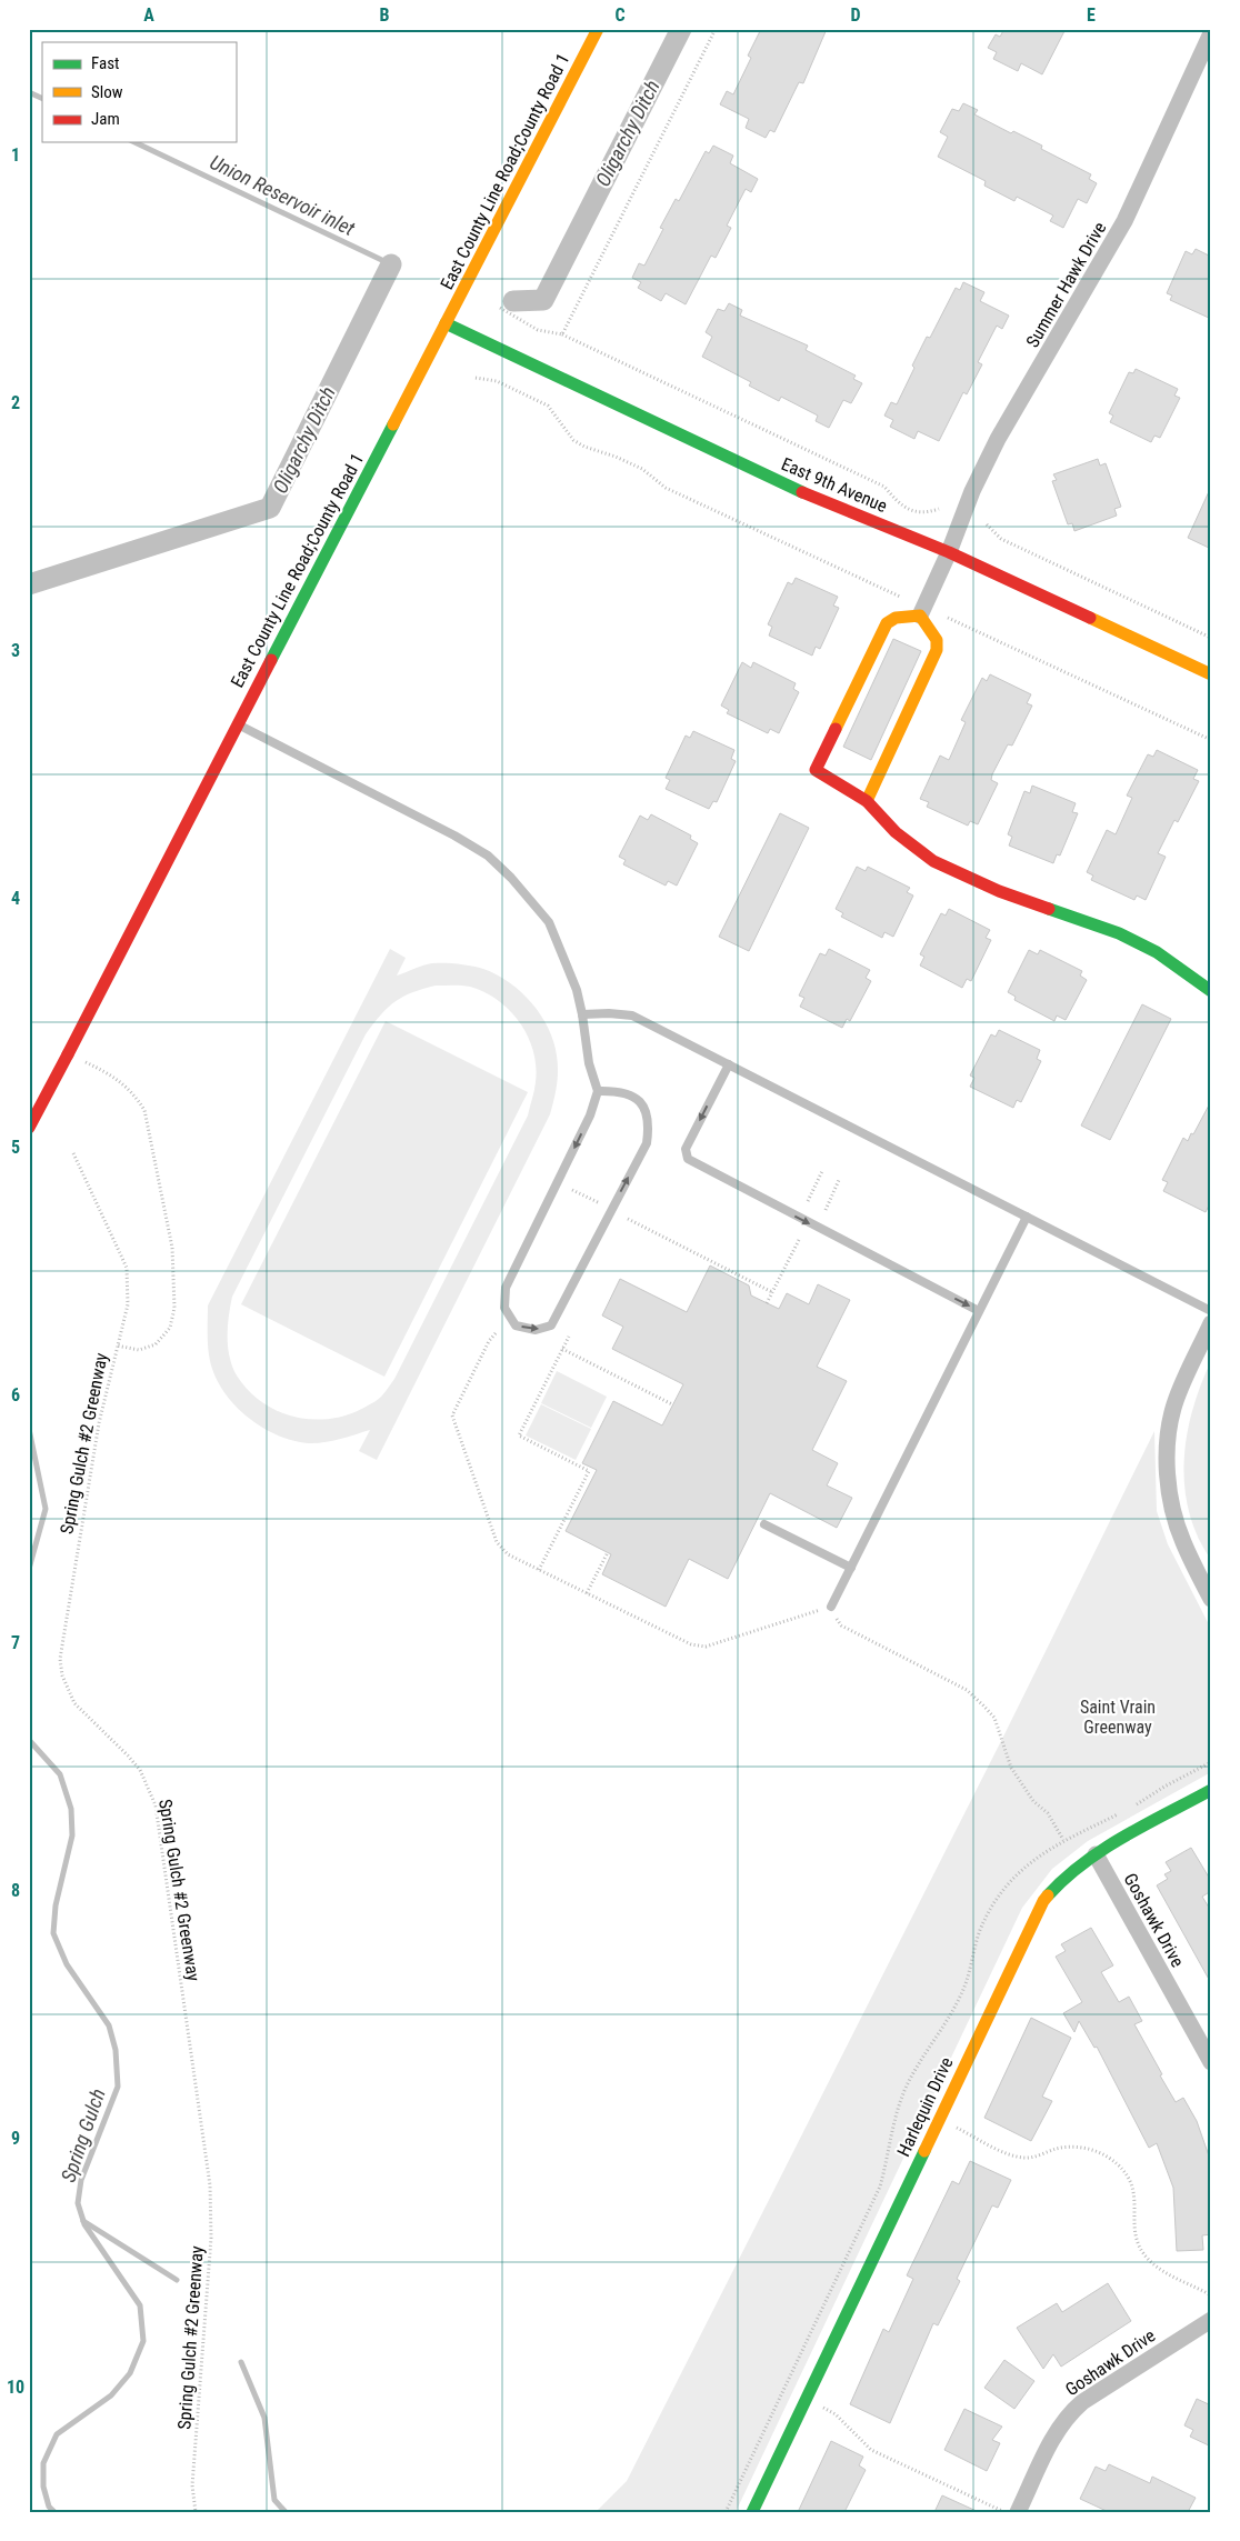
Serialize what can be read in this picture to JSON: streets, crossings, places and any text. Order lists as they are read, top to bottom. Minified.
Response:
{"streets":{"main road":["East County Line Road;County Road 1","East 9th Avenue","Harlequin Drive"],"street":["Summer Hawk Drive","Goshawk Drive"],"path":["Spring Gulch #2 Greenway"]},"crossings":[["East County Line Road;County Road 1","East 9th Avenue"],["Summer Hawk Drive","East 9th Avenue"],["Goshawk Drive","Harlequin Drive"]],"water":["Oligarchy Ditch","Union Reservoir inlet","Spring Gulch"],"parks":["Saint Vrain Greenway"],"legend":["Fast","Slow","Jam"],"grid":{"columns":["A","B","C","D","E"],"rows":["1","2","3","4","5","6","7","8","9","10"]}}
